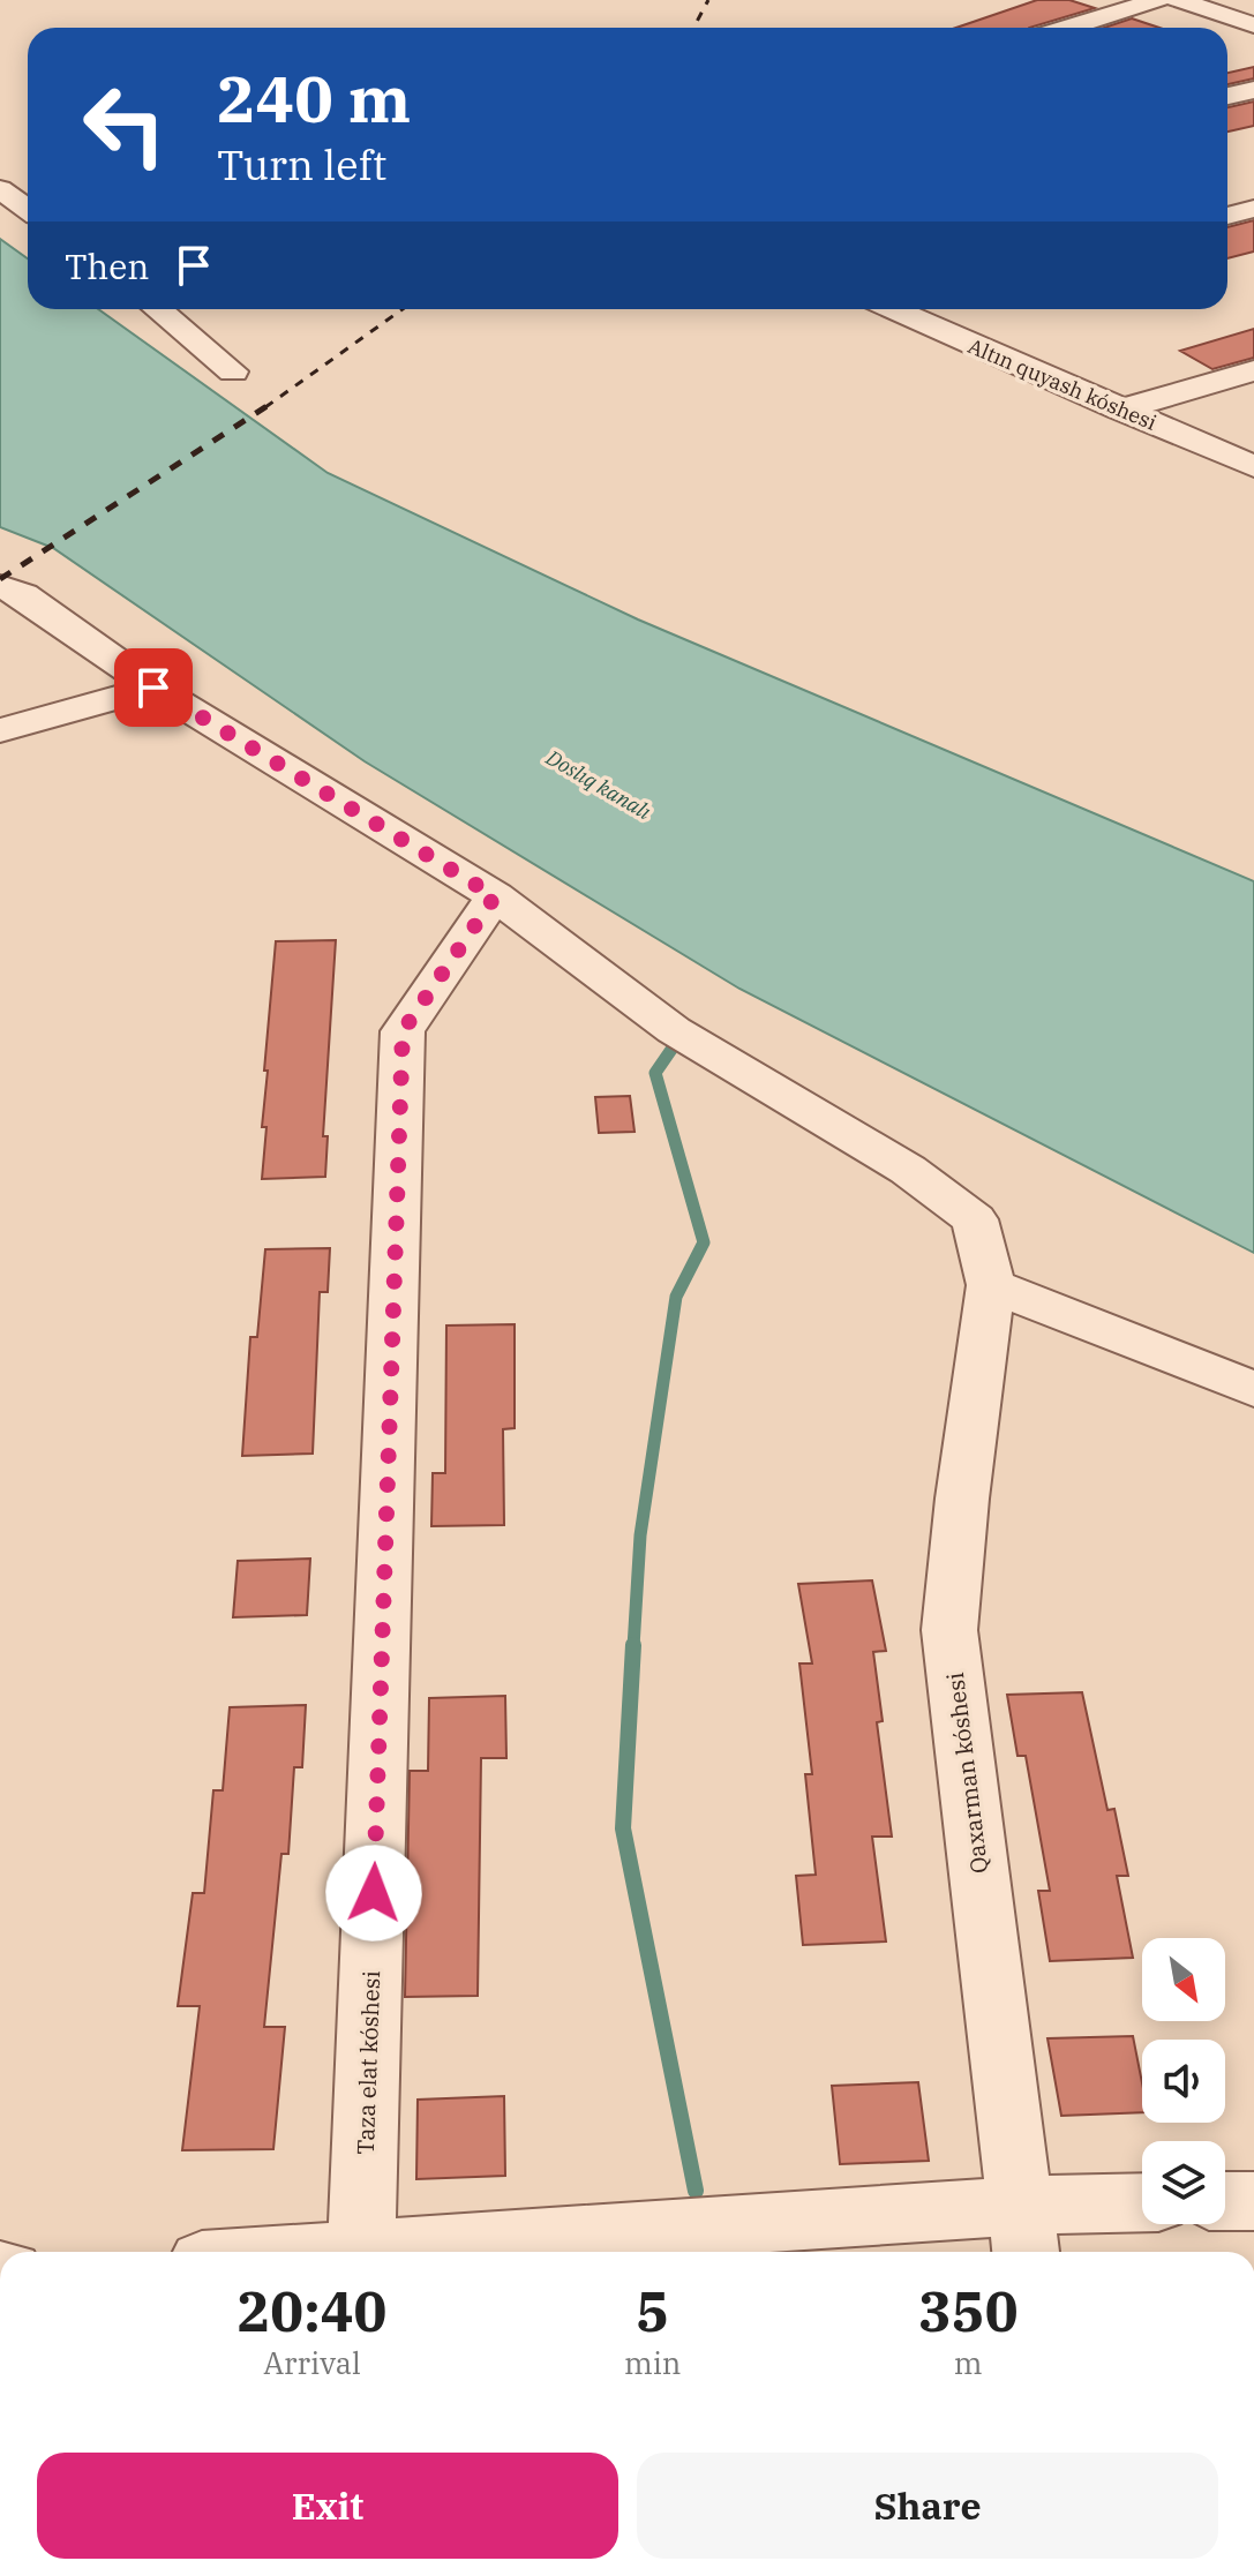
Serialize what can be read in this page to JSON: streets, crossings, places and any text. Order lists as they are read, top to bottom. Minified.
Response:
{"streets":{"street":["Altın quyash kóshesi","Qaxarman kóshesi","Taza elat kóshesi"]},"water":["Doslıq kanalı"],"north":"bottom right","page":{"turn":["240 m","Turn left"],"then":"Then","eta":["20:40","Arrival","5","min","350","m"],"buttons":["Exit","Share"]}}
